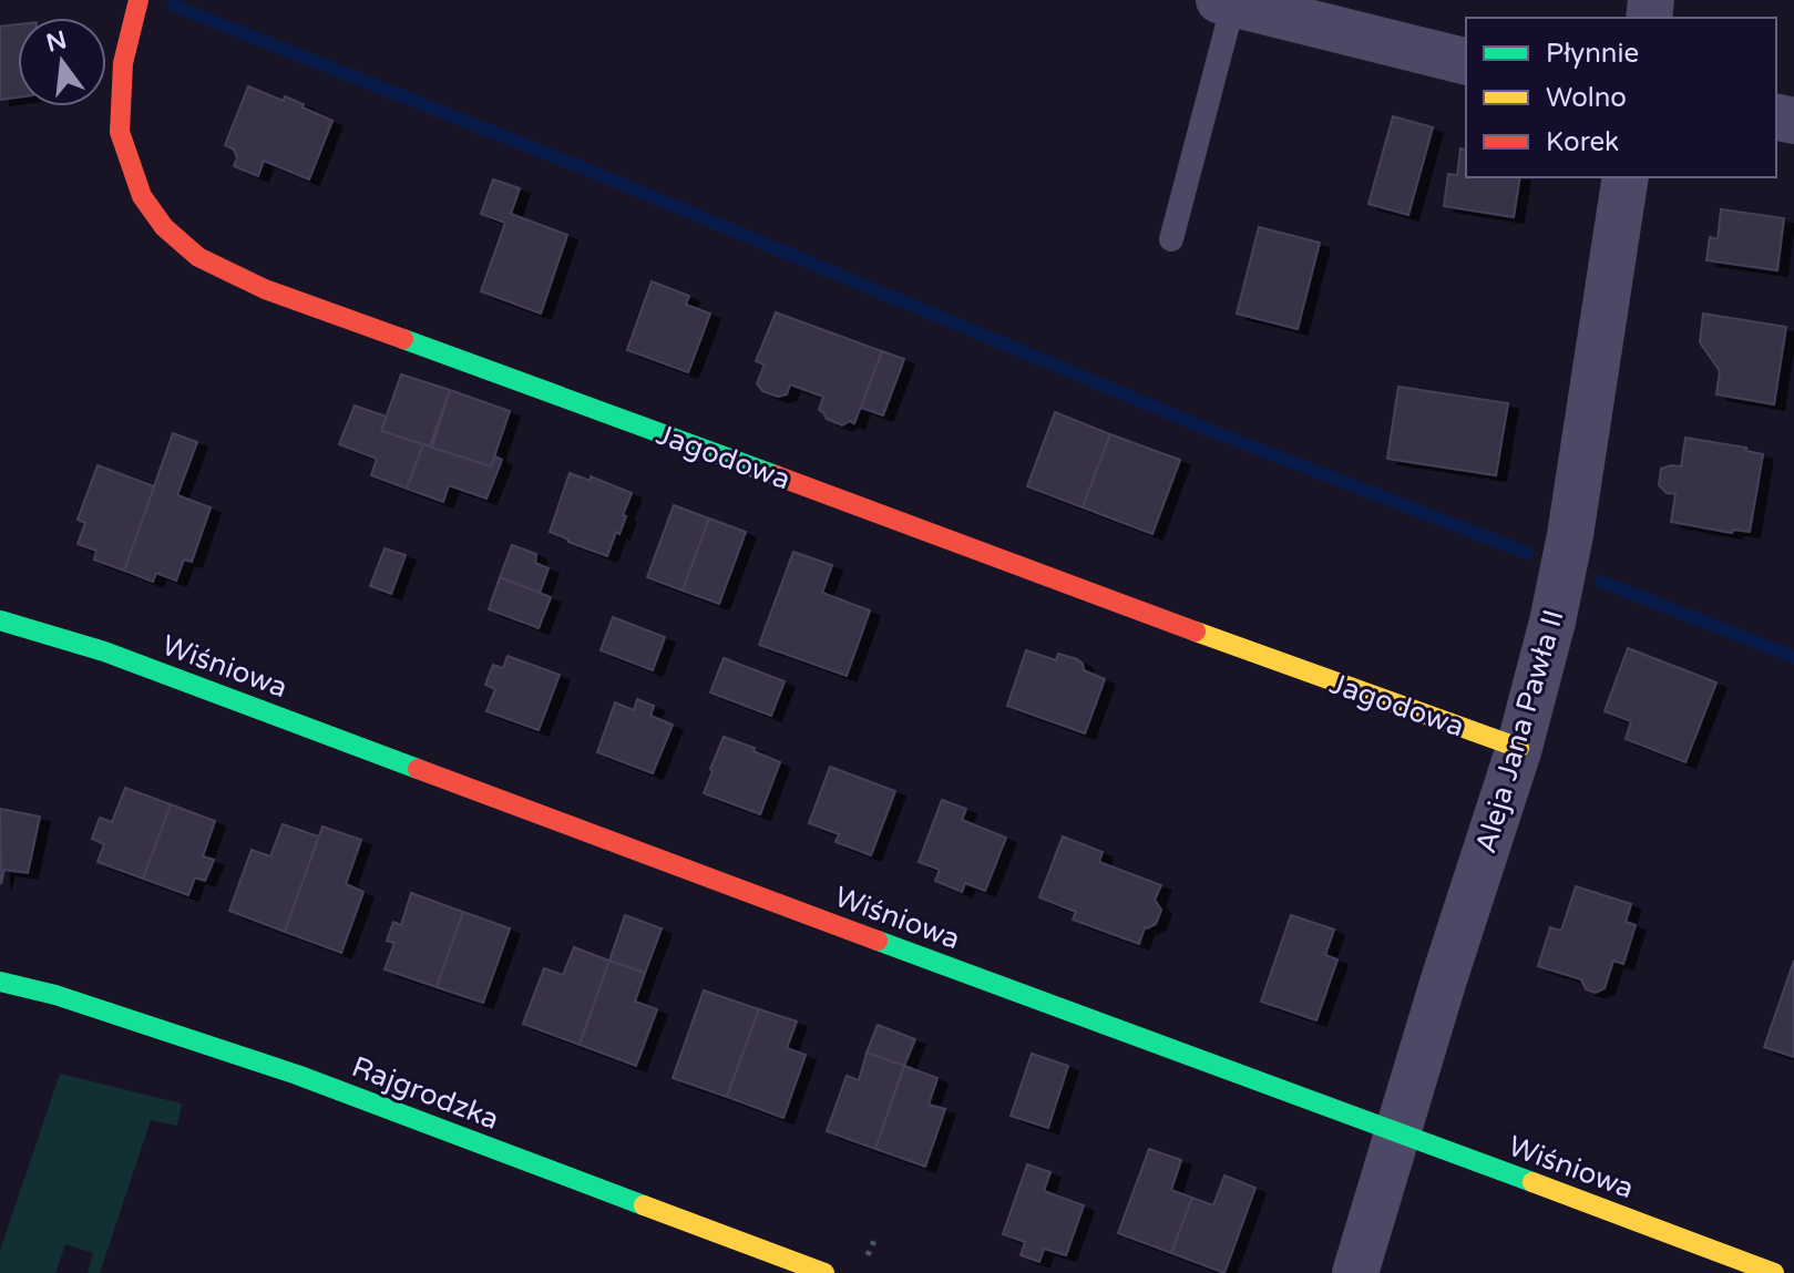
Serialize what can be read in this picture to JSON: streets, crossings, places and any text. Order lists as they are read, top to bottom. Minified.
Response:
{"streets":{"street":["Jagodowa","Wiśniowa","Aleja Jana Pawła II","Rajgrodzka"]},"crossings":[["Jagodowa","Aleja Jana Pawła II"],["Wiśniowa","Aleja Jana Pawła II"]],"legend":["Płynnie","Wolno","Korek"],"north":"top"}
